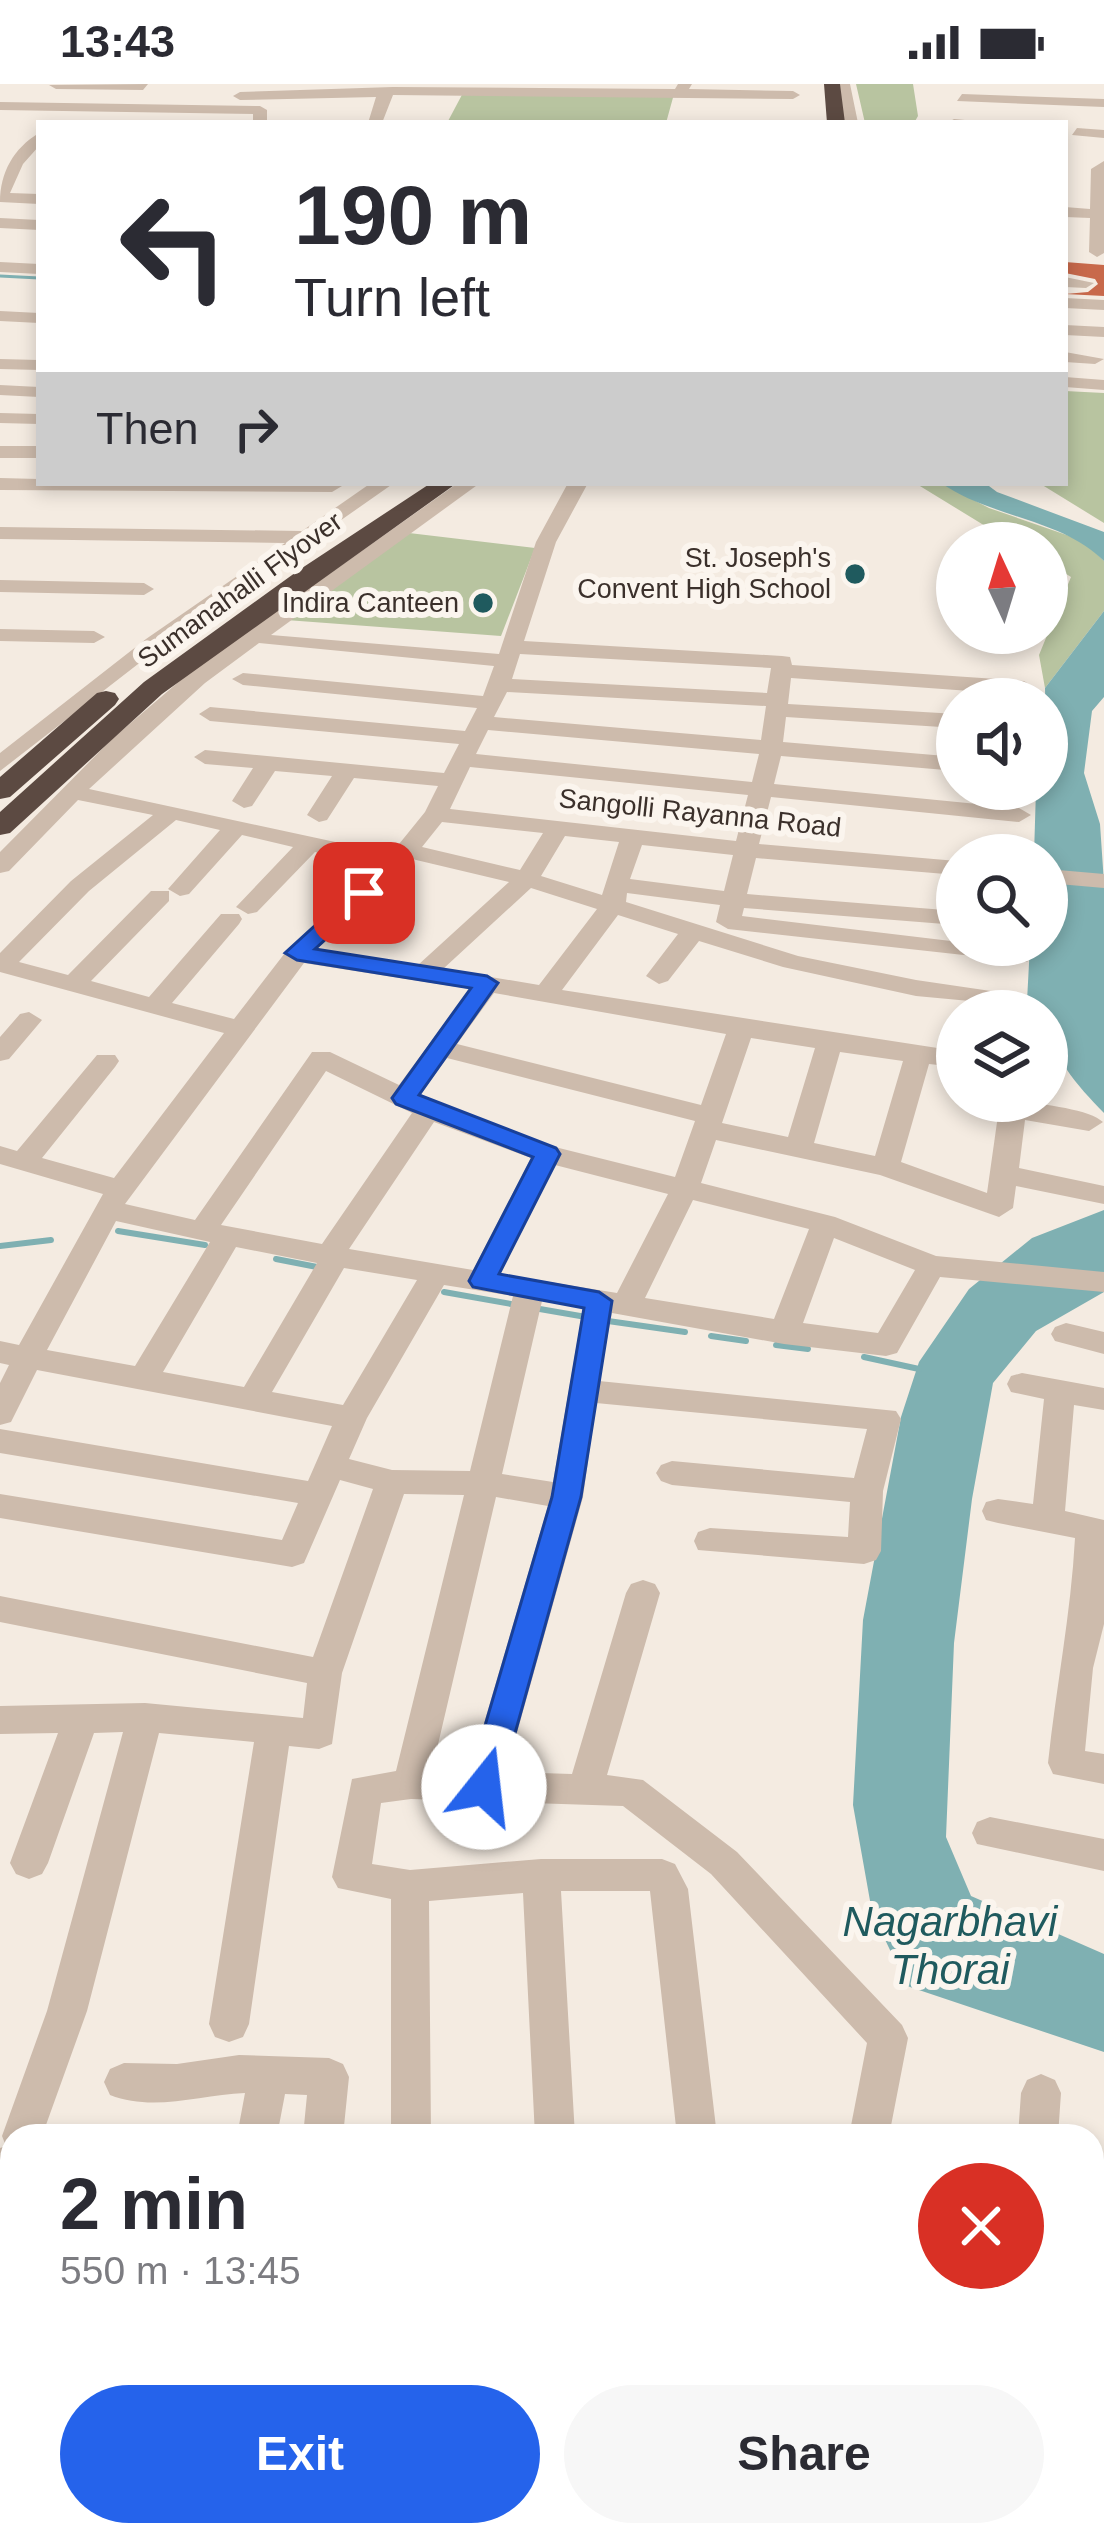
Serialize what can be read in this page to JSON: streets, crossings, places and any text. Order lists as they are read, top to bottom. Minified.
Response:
{"streets":{"highway":["Sumanahalli Flyover"],"street":["Sangolli Rayanna Road"]},"water":["Nagarbhavi Thorai"],"places":["St. Joseph's Convent High School","Indira Canteen"],"north":"top","page":{"status":"13:43","turn":["190 m","Turn left"],"then":"Then","heading":["2 min","550 m · 13:45"],"buttons":["Exit","Share"]}}
